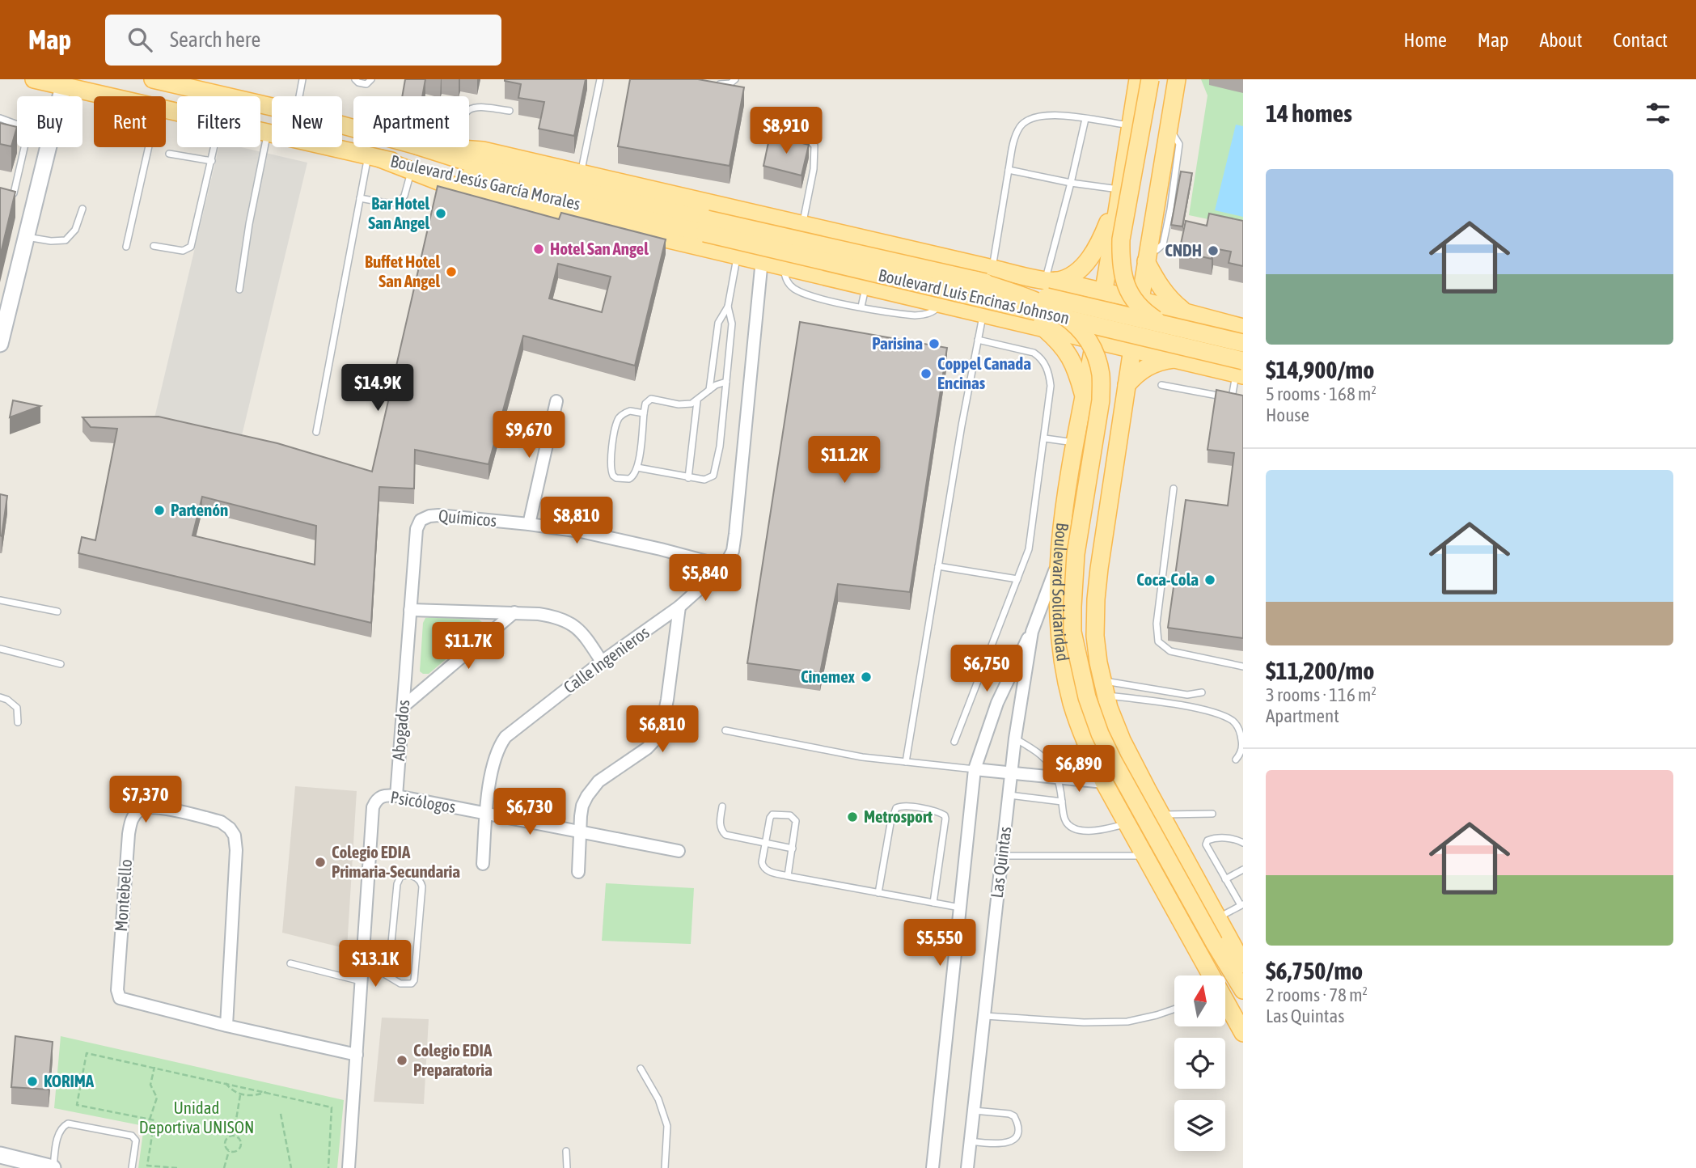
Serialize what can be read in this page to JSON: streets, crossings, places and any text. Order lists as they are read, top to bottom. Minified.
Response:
{"streets":{"main road":["Boulevard Jesús García Morales","Boulevard Luis Encinas Johnson","Boulevard Solidaridad"],"street":["Químicos","Calle Ingenieros","Abogados","Psicólogos","Las Quintas","Montebello"]},"crossings":[["Boulevard Jesús García Morales","Boulevard Luis Encinas Johnson"],["Químicos","Calle Ingenieros"],["Químicos","Abogados"],["Boulevard Solidaridad","Las Quintas"],["Calle Ingenieros","Psicólogos"],["Abogados","Psicólogos"]],"parks":["Unidad Deportiva UNISON"],"places":["Bar Hotel San Angel","Hotel San Angel","CNDH","Buffet Hotel San Angel","Parisina","Coppel Canada Encinas","Partenón","Coca-Cola","Cinemex","Metrosport","Colegio EDIA Primaria-Secundaria","Colegio EDIA Preparatoria","KORIMA"],"north":"top","page":{"header":"Map","search":"Search here","nav":["Home","Map","About","Contact"],"heading":"14 homes","chip":["Buy","Rent","Filters","New","Apartment"],"price":["$8,910","$14.9K","$9,670","$11.2K","$8,810","$5,840","$11.7K","$6,750","$6,810","$6,890","$7,370","$6,730","$5,550","$13.1K"],"list":[{"name":"$14,900/mo","note":"5 rooms · 168 m² · House"},{"name":"$11,200/mo","note":"3 rooms · 116 m² · Apartment"},{"name":"$6,750/mo","note":"2 rooms · 78 m² · Las Quintas"}]}}
